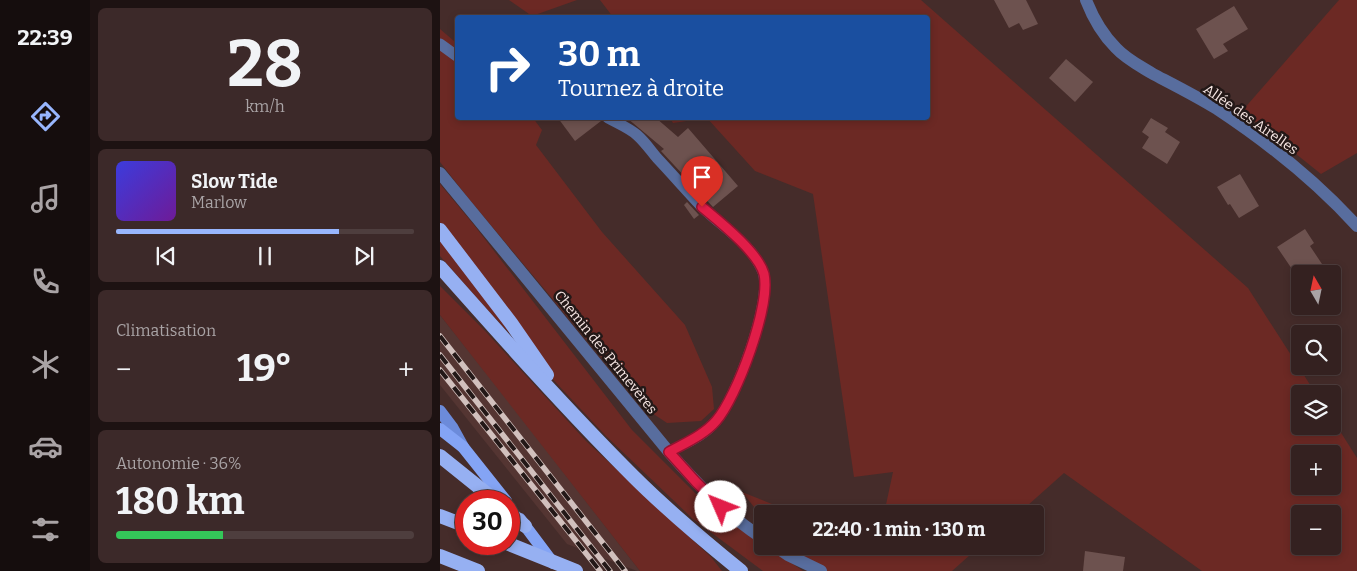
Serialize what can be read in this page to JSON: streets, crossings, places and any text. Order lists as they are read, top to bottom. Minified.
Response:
{"streets":{"street":["Allée des Airelles","Chemin des Primevères"]},"north":"top","page":{"tabs":"22:39","tile":[["28","km/h"],"Climatisation",["Autonomie · 36%","180 km"]],"turn":["30 m","Tournez à droite"],"song":["Slow Tide","Marlow"],"map_buttons":["+","−"],"heat":["−","19°","+"],"limit":"30","trip":"22:40 · 1 min · 130 m"}}
